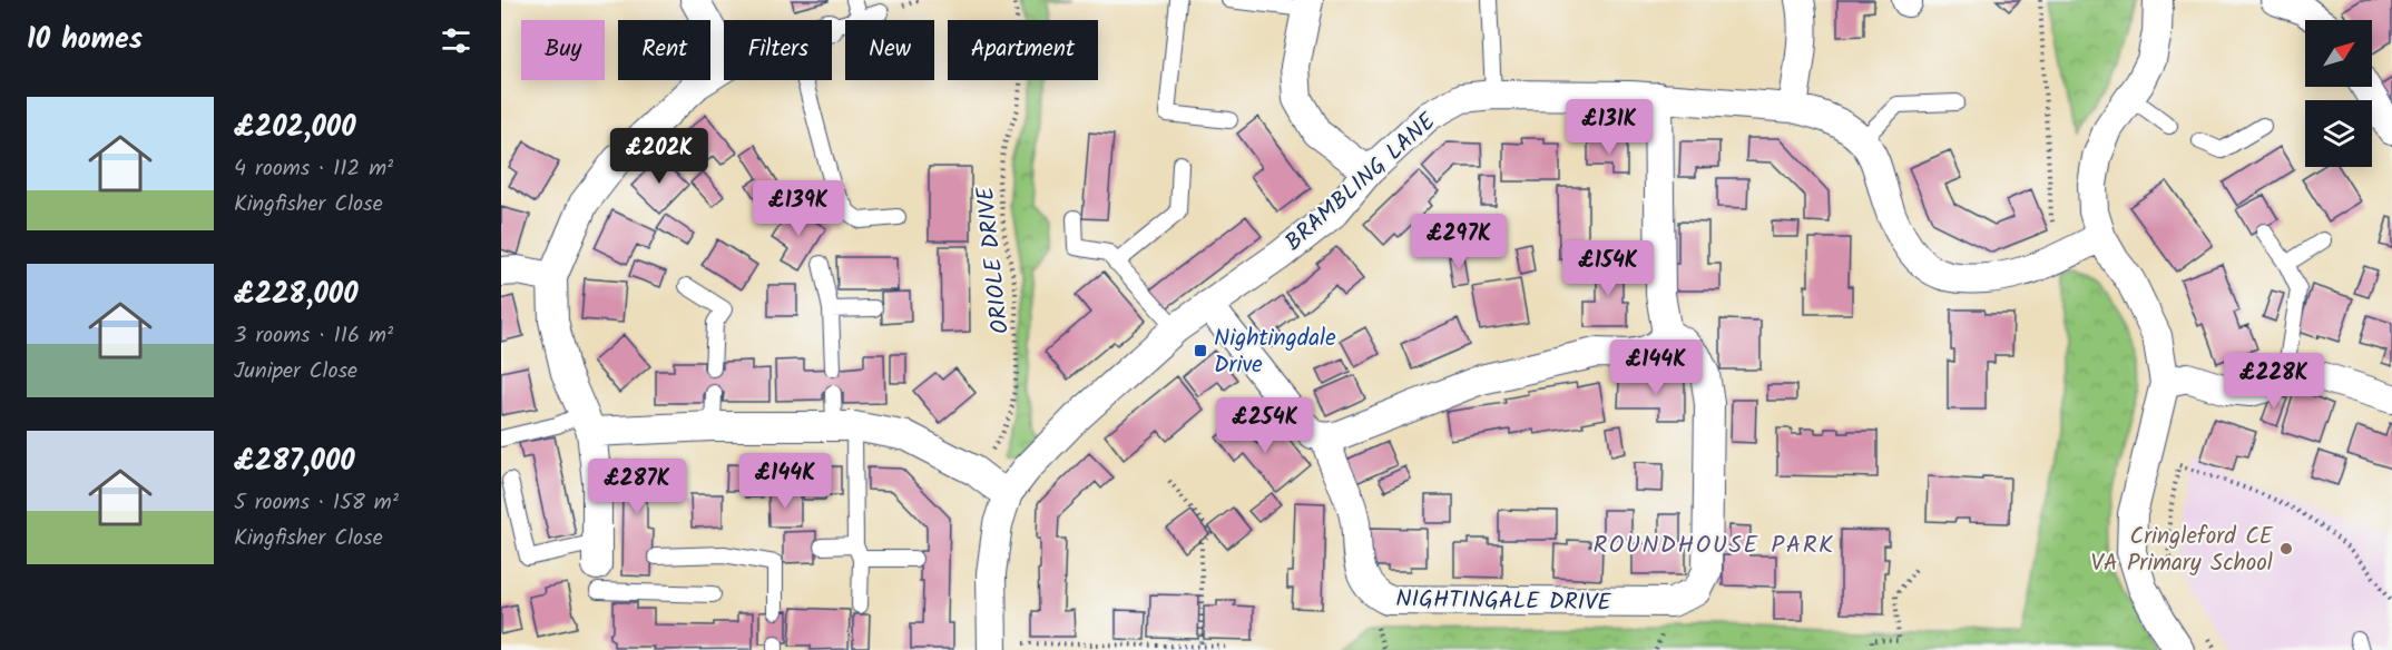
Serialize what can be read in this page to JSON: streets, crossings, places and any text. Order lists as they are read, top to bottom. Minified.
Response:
{"streets":{"street":["BRAMBLING LANE","NIGHTINGALE DRIVE"],"path":["ORIOLE DRIVE"]},"districts":["ROUNDHOUSE PARK"],"places":{"transit":["Nightingdale Drive"],"other":["Cringleford CE VA Primary School"]},"north":"top right","page":{"heading":"10 homes","chip":["Buy","Rent","Filters","New","Apartment"],"list":[{"name":"£202,000","note":"4 rooms · 112 m² · Kingfisher Close"},{"name":"£228,000","note":"3 rooms · 116 m² · Juniper Close"},{"name":"£287,000","note":"5 rooms · 158 m² · Kingfisher Close"}],"price":["£131K","£202K","£139K","£297K","£154K","£144K","£228K","£254K","£144K","£287K"]}}
